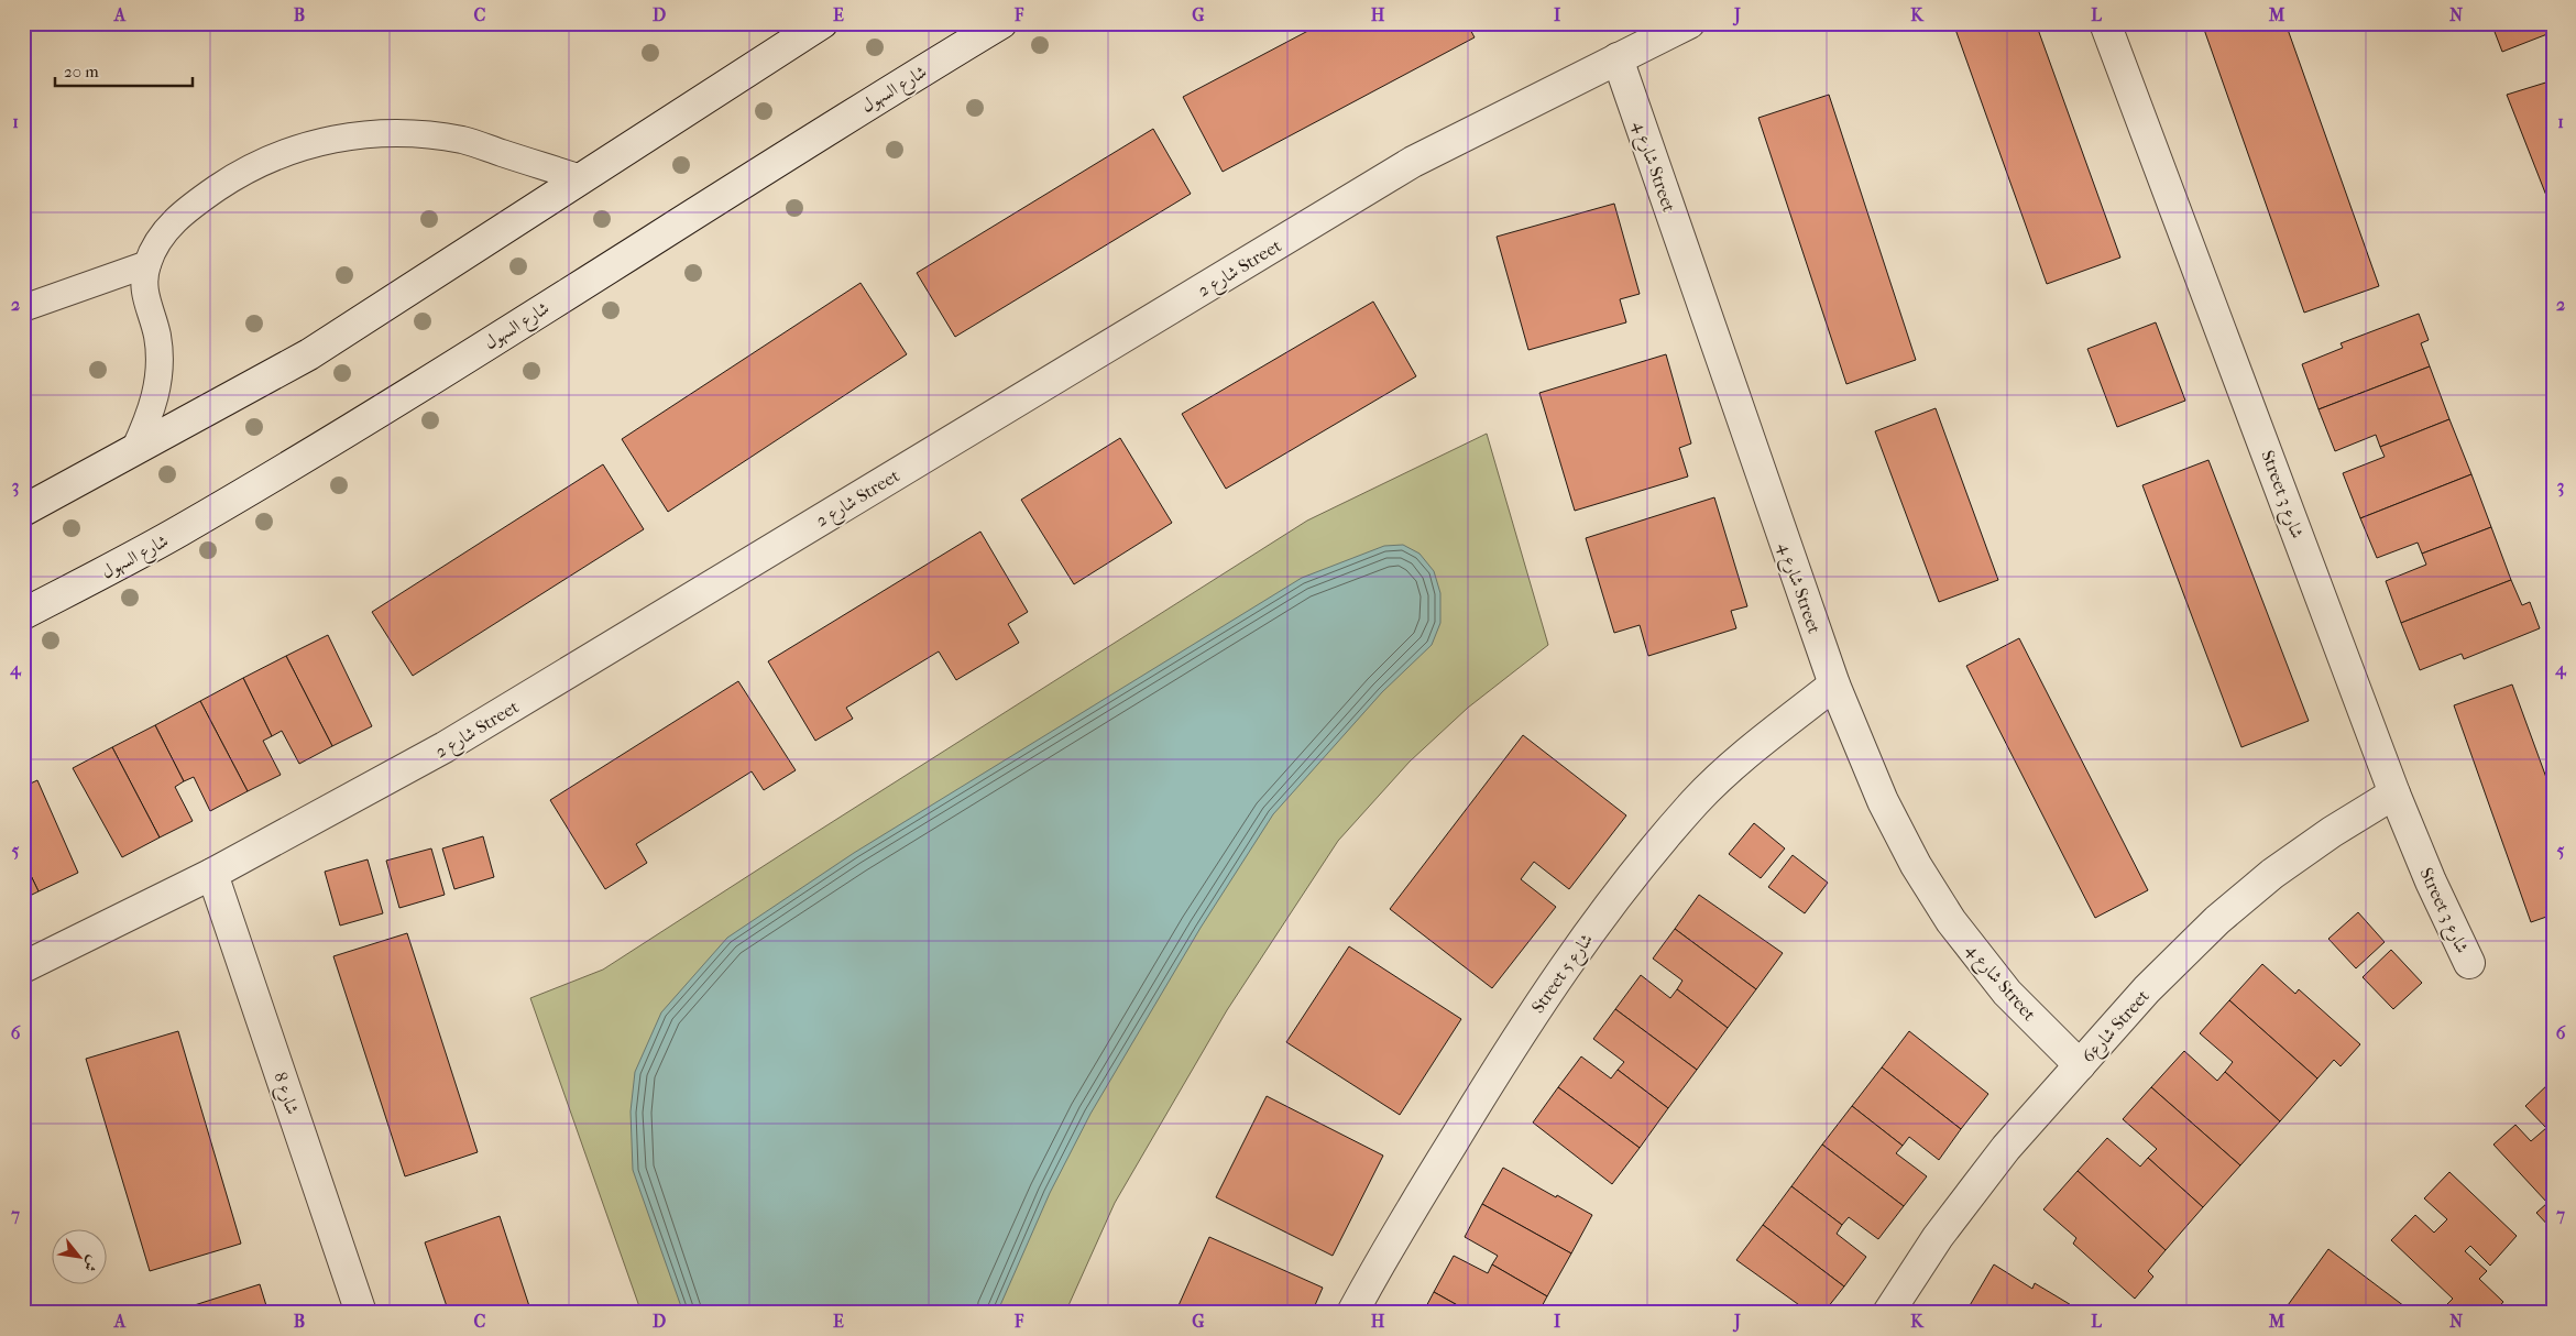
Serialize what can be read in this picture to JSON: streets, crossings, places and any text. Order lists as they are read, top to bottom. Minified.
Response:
{"streets":{"street":["شارع السهول","شارع 4 Street","شارع 2 Street","Street شارع 3","Street شارع 5","شارع6 Street","شارع 8"]},"crossings":[["شارع 4 Street","شارع 2 Street"],["شارع 4 Street","Street شارع 5"],["شارع 4 Street","شارع6 Street"],["شارع 2 Street","شارع 8"],["Street شارع 3","شارع6 Street"]],"scale_bar":"20 m","north":"bottom right","grid":{"columns":["A","B","C","D","E","F","G","H","I","J","K","L","M","N"],"rows":["1","2","3","4","5","6","7"]}}
